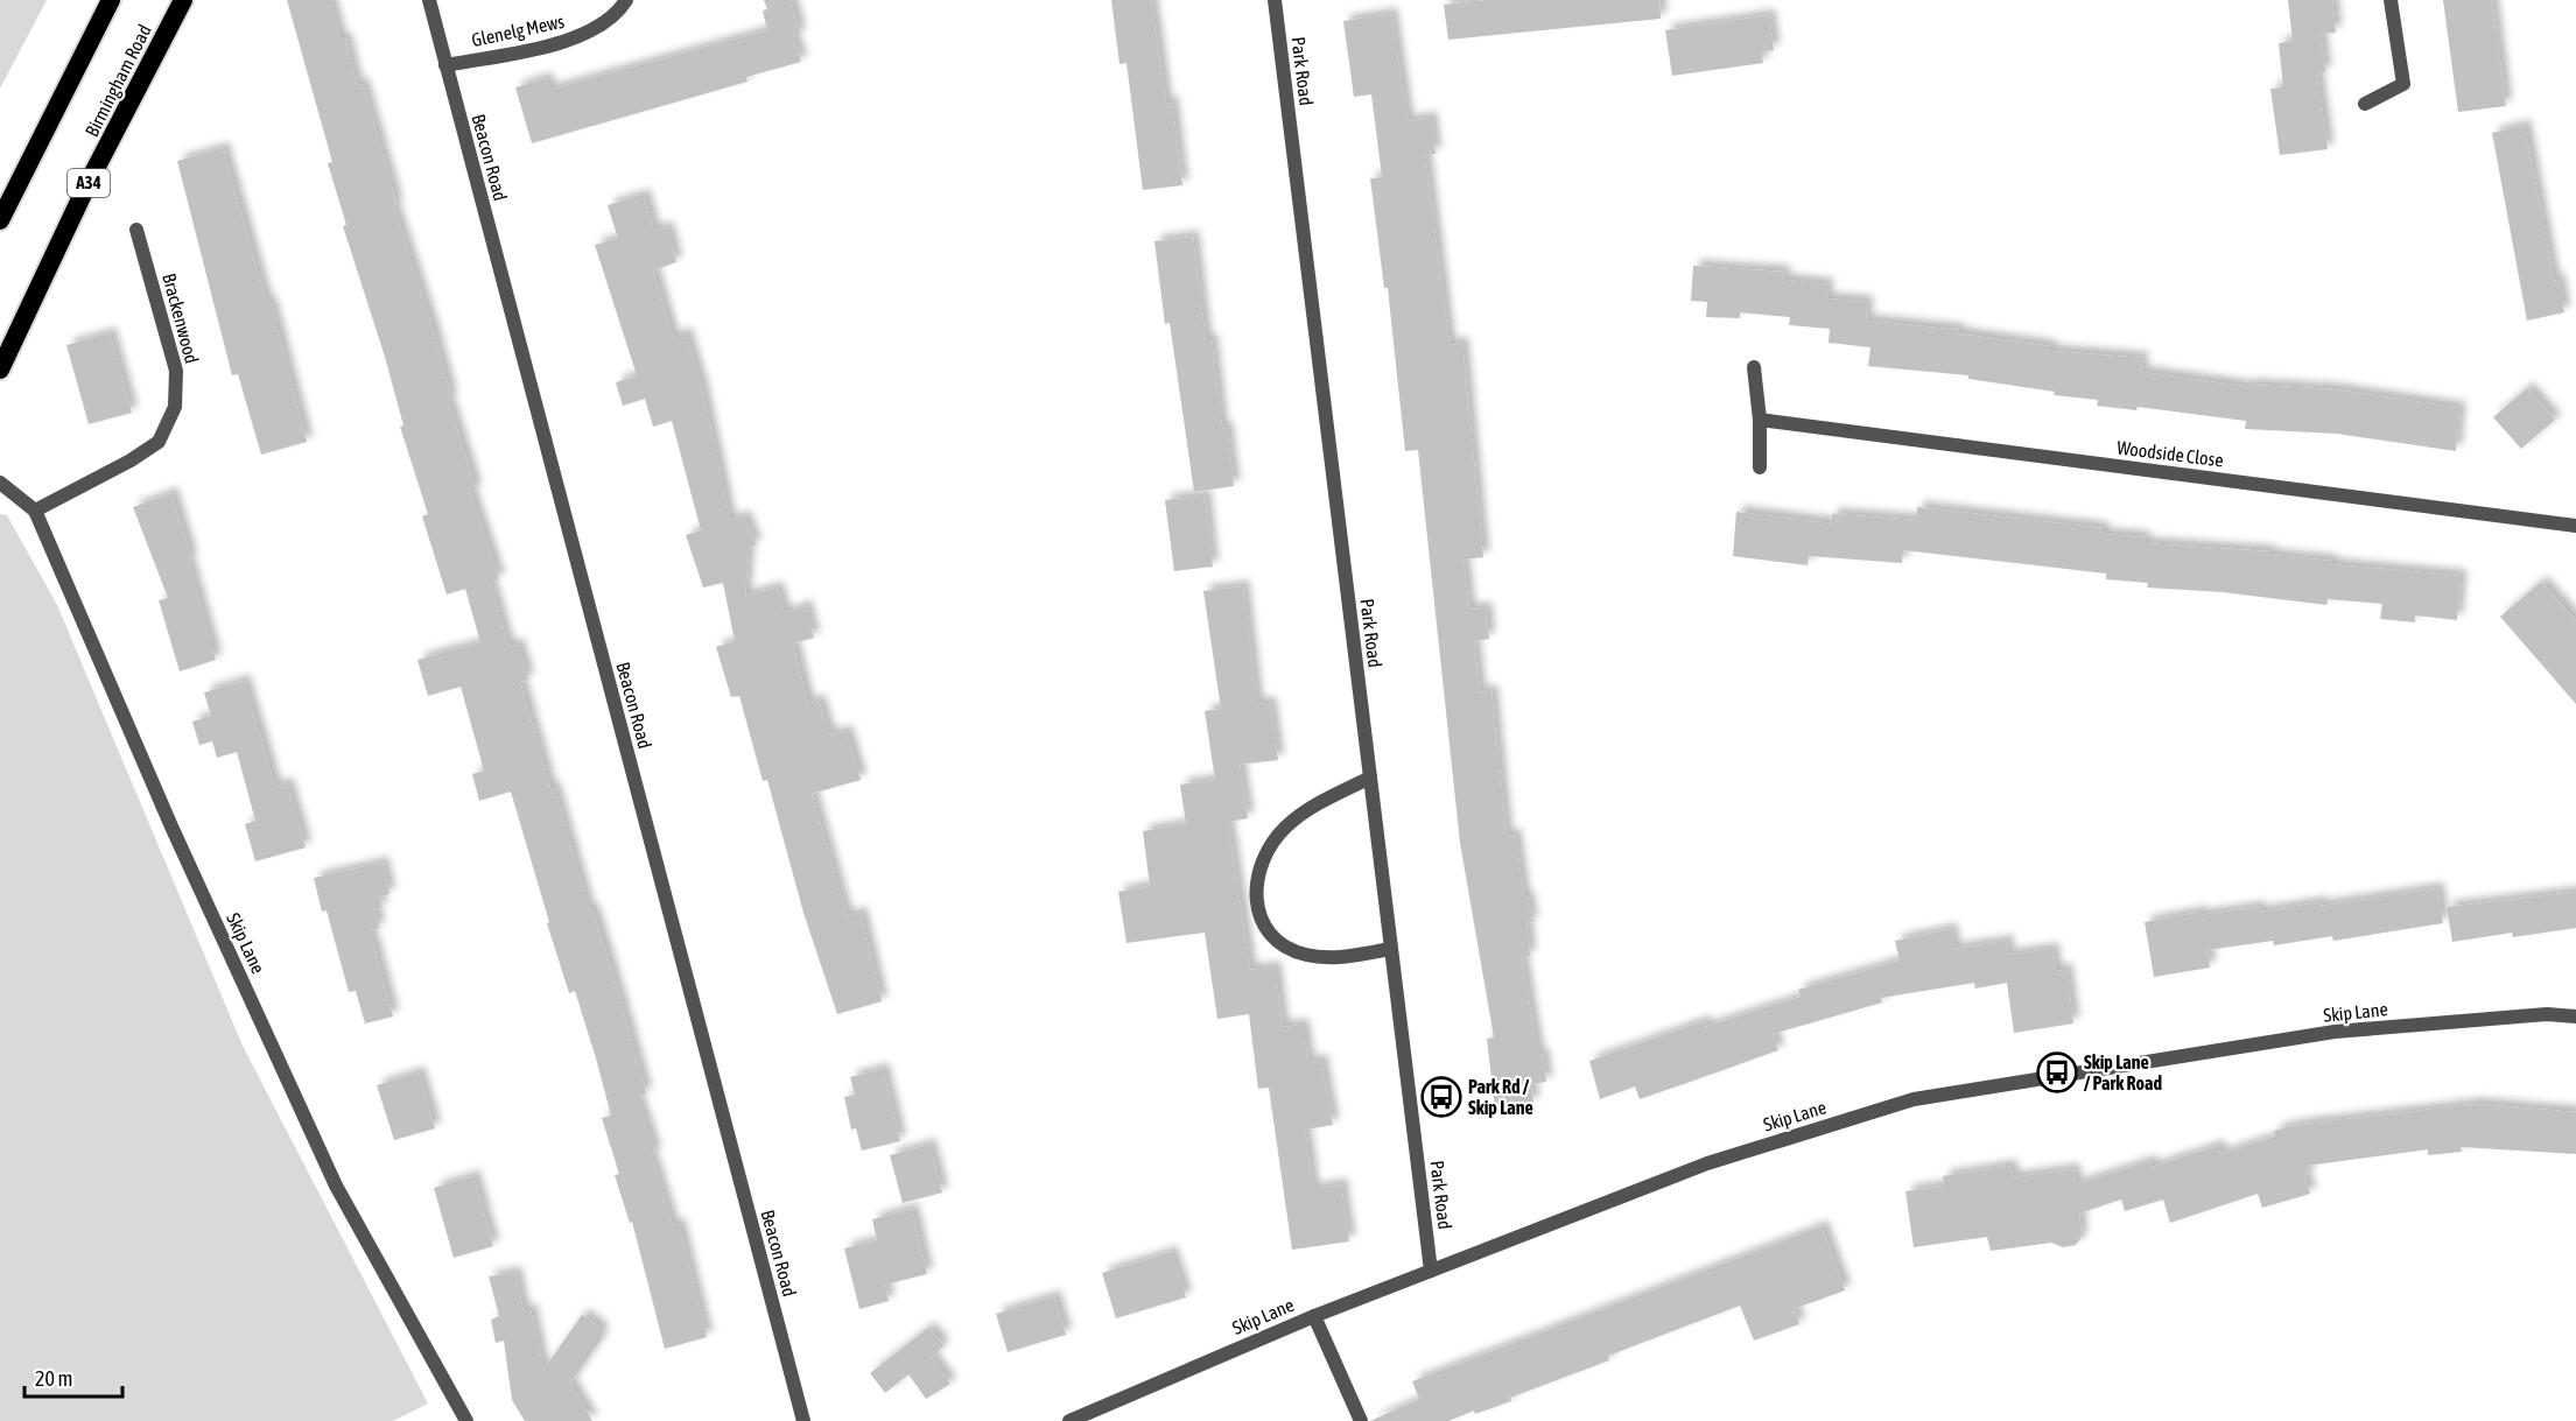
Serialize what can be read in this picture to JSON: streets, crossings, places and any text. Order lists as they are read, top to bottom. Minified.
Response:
{"streets":{"highway":["Birmingham Road","A34"],"street":["Glenelg Mews","Park Road","Beacon Road","Brackenwood","Woodside Close","Skip Lane"]},"crossings":[["Glenelg Mews","Beacon Road"],["Park Road","Skip Lane"],["Brackenwood","Skip Lane"]],"places":{"bus stop":["Skip Lane / Park Road","Park Rd / Skip Lane"]},"scale_bar":"20 m"}
